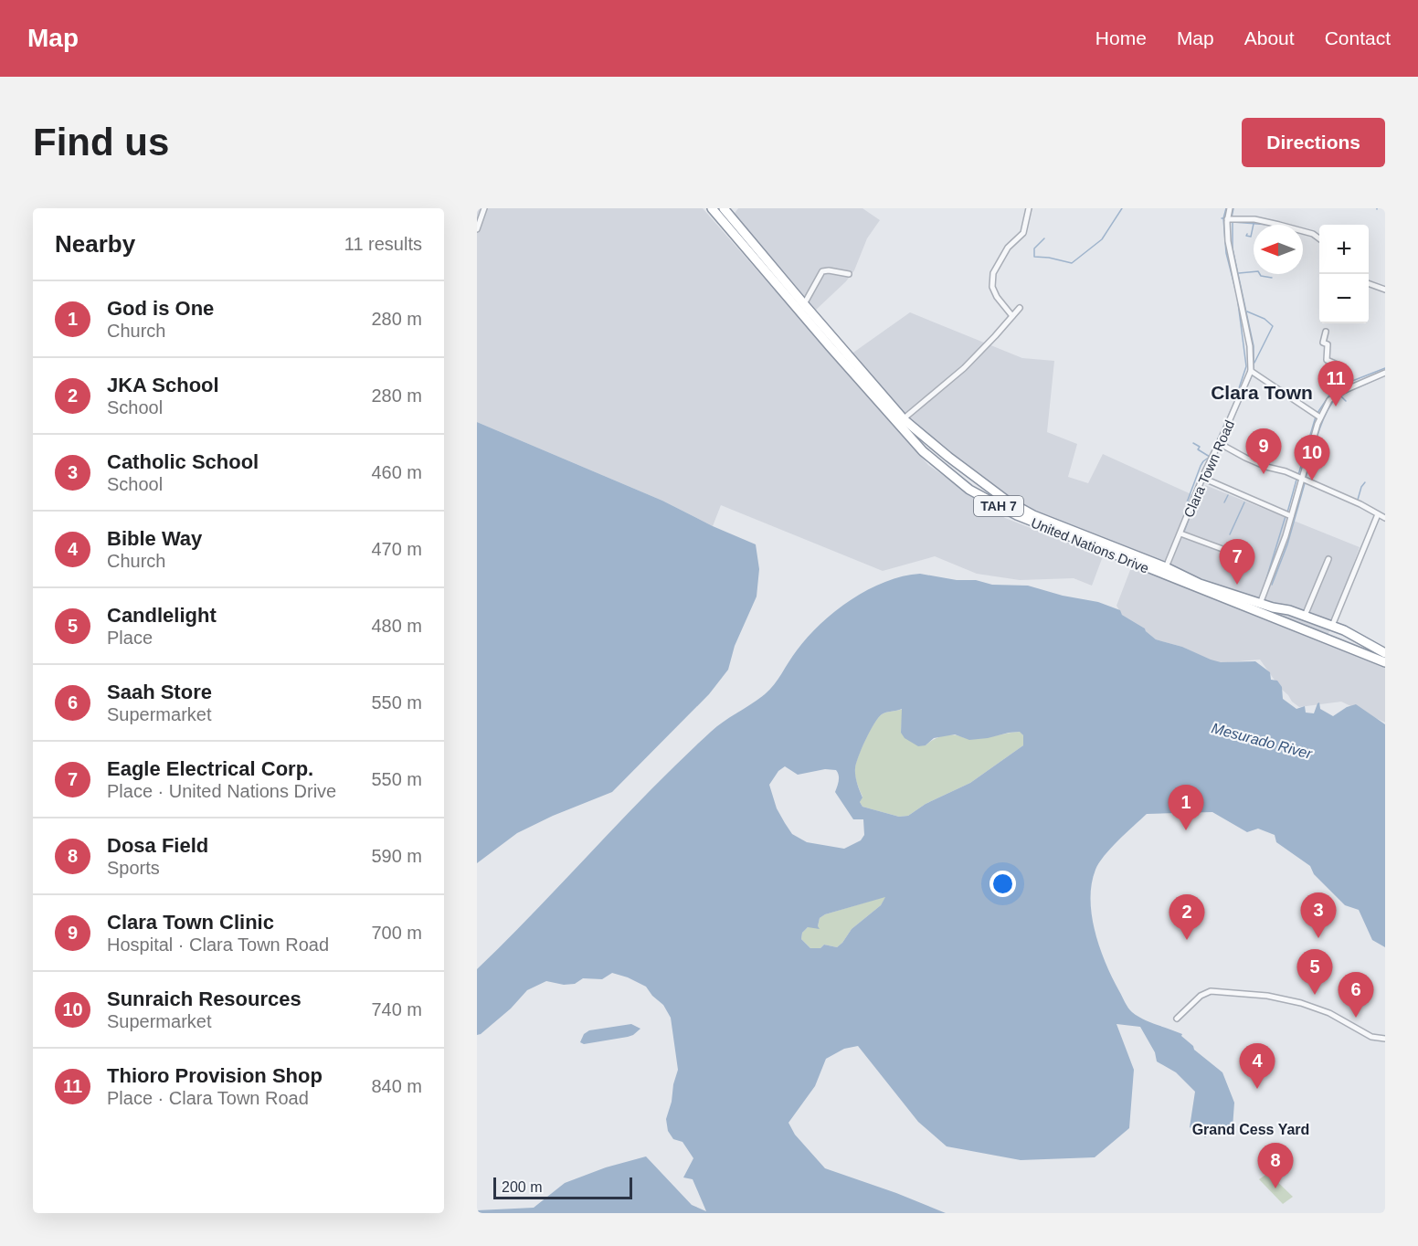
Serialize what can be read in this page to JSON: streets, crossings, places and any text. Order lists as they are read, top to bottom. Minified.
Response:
{"streets":{"highway":["TAH 7","United Nations Drive"],"street":["Clara Town Road"]},"crossings":[["Clara Town Road","United Nations Drive"]],"districts":["Clara Town","Grand Cess Yard"],"water":["Mesurado River"],"scale_bar":"200 m","north":"left","page":{"header":"Map","nav":["Home","Map","About","Contact"],"buttons":"Directions","title":"Find us","heading":["Nearby","11 results"],"map_buttons":["+","−"],"list":[{"mark":"1","name":"God is One","note":"Church","value":"280 m"},{"mark":"2","name":"JKA School","note":"School","value":"280 m"},{"mark":"3","name":"Catholic School","note":"School","value":"460 m"},{"mark":"4","name":"Bible Way","note":"Church","value":"470 m"},{"mark":"5","name":"Candlelight","note":"Place","value":"480 m"},{"mark":"6","name":"Saah Store","note":"Supermarket","value":"550 m"},{"mark":"7","name":"Eagle Electrical Corp.","note":"Place · United Nations Drive","value":"550 m"},{"mark":"8","name":"Dosa Field","note":"Sports","value":"590 m"},{"mark":"9","name":"Clara Town Clinic","note":"Hospital · Clara Town Road","value":"700 m"},{"mark":"10","name":"Sunraich Resources","note":"Supermarket","value":"740 m"},{"mark":"11","name":"Thioro Provision Shop","note":"Place · Clara Town Road","value":"840 m"}],"pins":["11","9","10","7","1","3","2","5","6","4","8"],"scale":"200 m"}}
